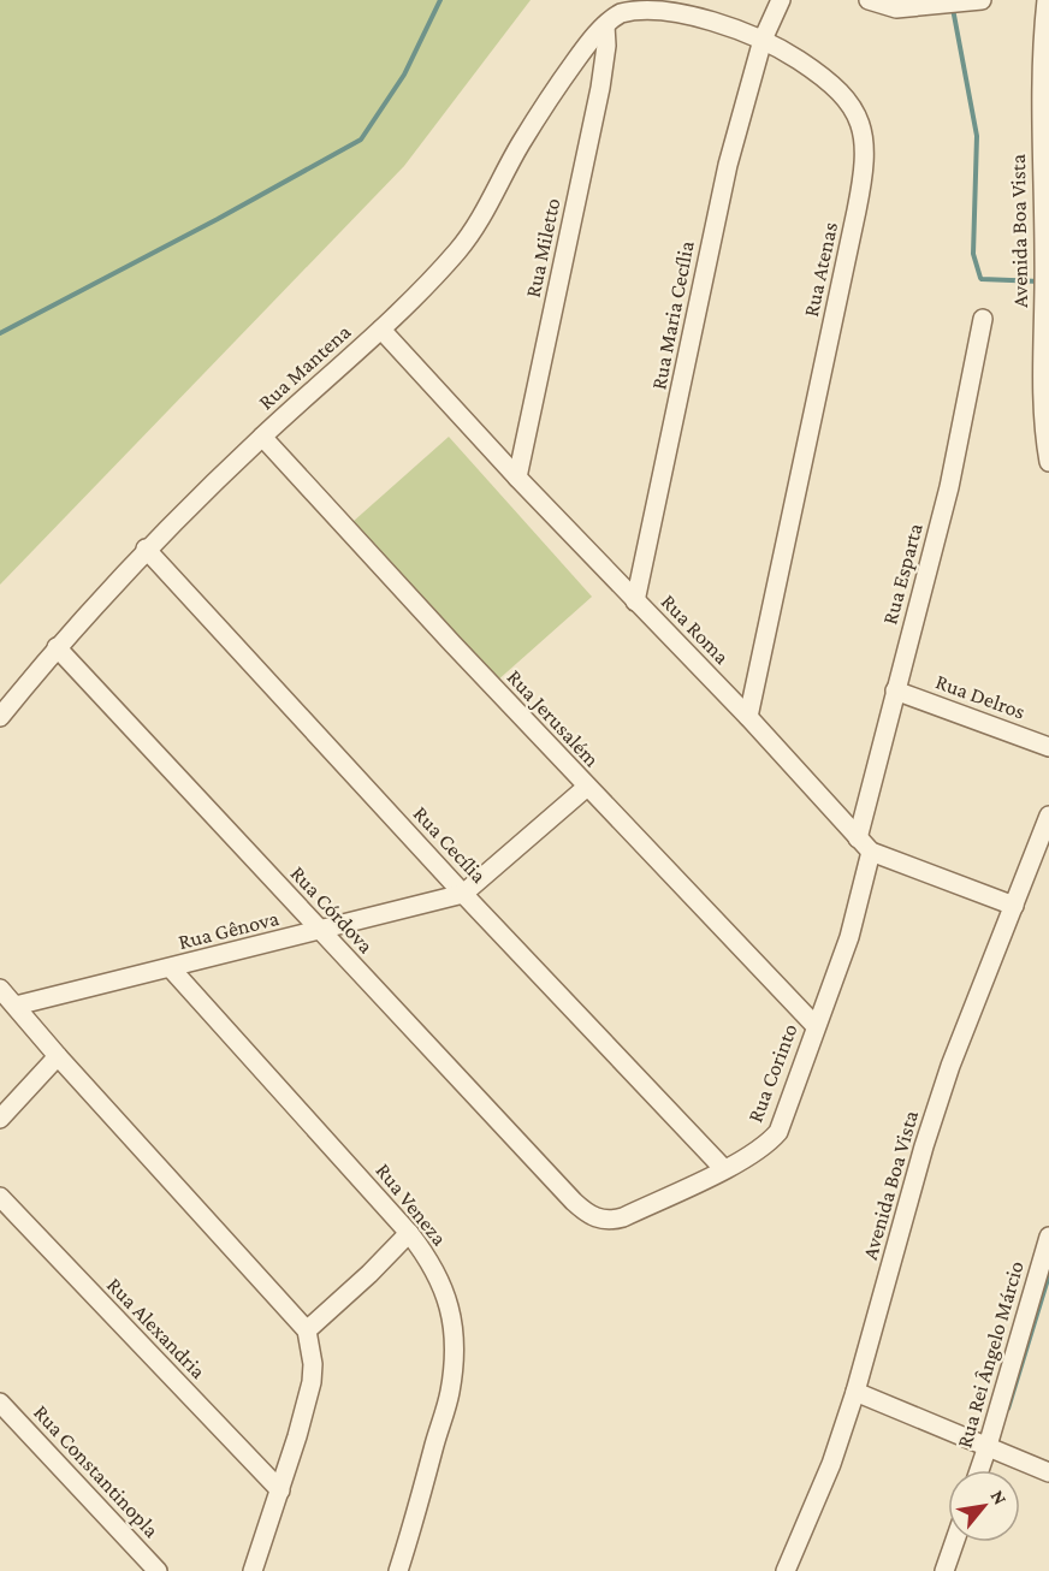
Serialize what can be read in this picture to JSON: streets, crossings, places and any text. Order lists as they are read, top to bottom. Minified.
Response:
{"streets":{"street":["Avenida Boa Vista","Rua Miletto","Rua Atenas","Rua Maria Cecília","Rua Mantena","Rua Esparta","Rua Roma","Rua Delros","Rua Jerusalém","Rua Cecília","Rua Córdova","Rua Gênova","Rua Corinto","Rua Veneza","Rua Alexandria","Rua Rei Ângelo Márcio","Rua Constantinopla"]},"crossings":[["Avenida Boa Vista","Rua Roma"],["Rua Miletto","Rua Atenas"],["Rua Miletto","Rua Mantena"],["Rua Miletto","Rua Roma"],["Rua Atenas","Rua Maria Cecília"],["Rua Atenas","Rua Mantena"],["Rua Atenas","Rua Roma"],["Rua Maria Cecília","Rua Roma"],["Rua Mantena","Rua Roma"],["Rua Mantena","Rua Jerusalém"],["Rua Mantena","Rua Cecília"],["Rua Mantena","Rua Córdova"],["Rua Esparta","Rua Roma"],["Rua Esparta","Rua Delros"],["Rua Esparta","Rua Corinto"],["Rua Roma","Rua Corinto"],["Rua Jerusalém","Rua Gênova"],["Rua Jerusalém","Rua Corinto"],["Rua Cecília","Rua Gênova"],["Rua Cecília","Rua Corinto"],["Rua Córdova","Rua Gênova"],["Rua Córdova","Rua Corinto"],["Rua Gênova","Rua Veneza"]],"north":"top right"}
